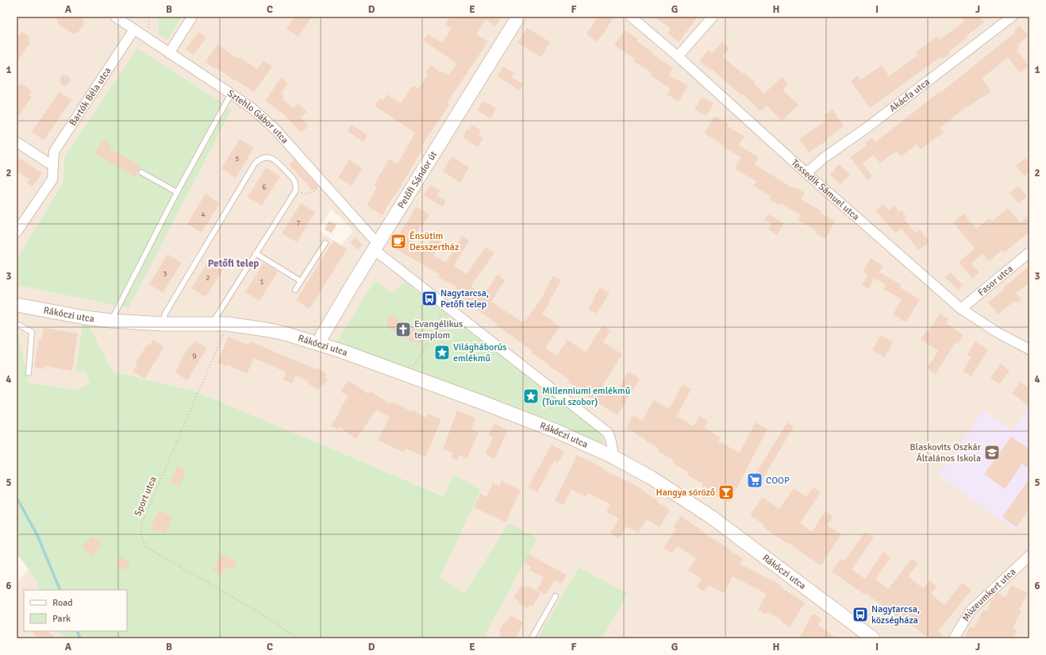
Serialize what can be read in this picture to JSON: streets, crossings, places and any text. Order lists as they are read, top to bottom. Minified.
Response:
{"streets":{"main road":["Petőfi Sándor út","Rákóczi utca"],"street":["Akácfa utca","Bartók Béla utca","Sztehlo Gábor utca","Tessedik Sámuel utca","Fasor utca","Múzeumkert utca"],"path":["Sport utca"]},"crossings":[["Akácfa utca","Tessedik Sámuel utca"],["Bartók Béla utca","Sztehlo Gábor utca"],["Sztehlo Gábor utca","Petőfi Sándor út"],["Petőfi Sándor út","Rákóczi utca"],["Tessedik Sámuel utca","Fasor utca"],["Rákóczi utca","Sport utca"]],"districts":["Petőfi telep"],"places":{"cafe":["Énsütim Desszertház"],"bus stop":["Nagytarcsa, Petőfi telep","Nagytarcsa, községháza"],"church":["Evangélikus templom"],"place":["Világháborús emlékmű","Millenniumi emlékmű (Turul szobor)"],"school or university":["Blaskovits Oszkár Általános Iskola"],"supermarket":["COOP"],"bar":["Hangya söröző"]},"house_numbers":["5","6","4","7","3","2","1","9"],"legend":["Road","Park"],"grid":{"columns":["A","B","C","D","E","F","G","H","I","J"],"rows":["1","2","3","4","5","6"]}}
